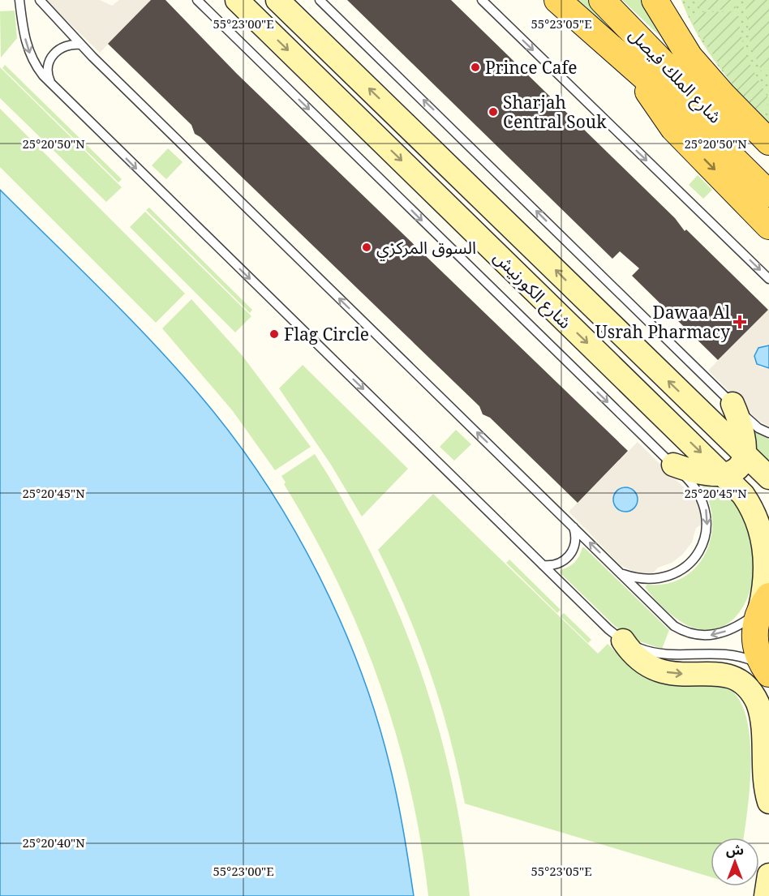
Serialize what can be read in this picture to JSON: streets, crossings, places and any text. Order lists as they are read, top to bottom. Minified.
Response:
{"streets":{"main road":["شارع الملك فيصل","شارع الكورنيش"]},"places":{"other":["Prince Cafe","Sharjah Central Souk","السوق المركزي","Flag Circle"],"health":["Dawaa Al Usrah Pharmacy"]},"north":"top","coordinates":["55°23'00\"E","55°23'05\"E","25°20'50\"N","25°20'45\"N","25°20'40\"N"]}
